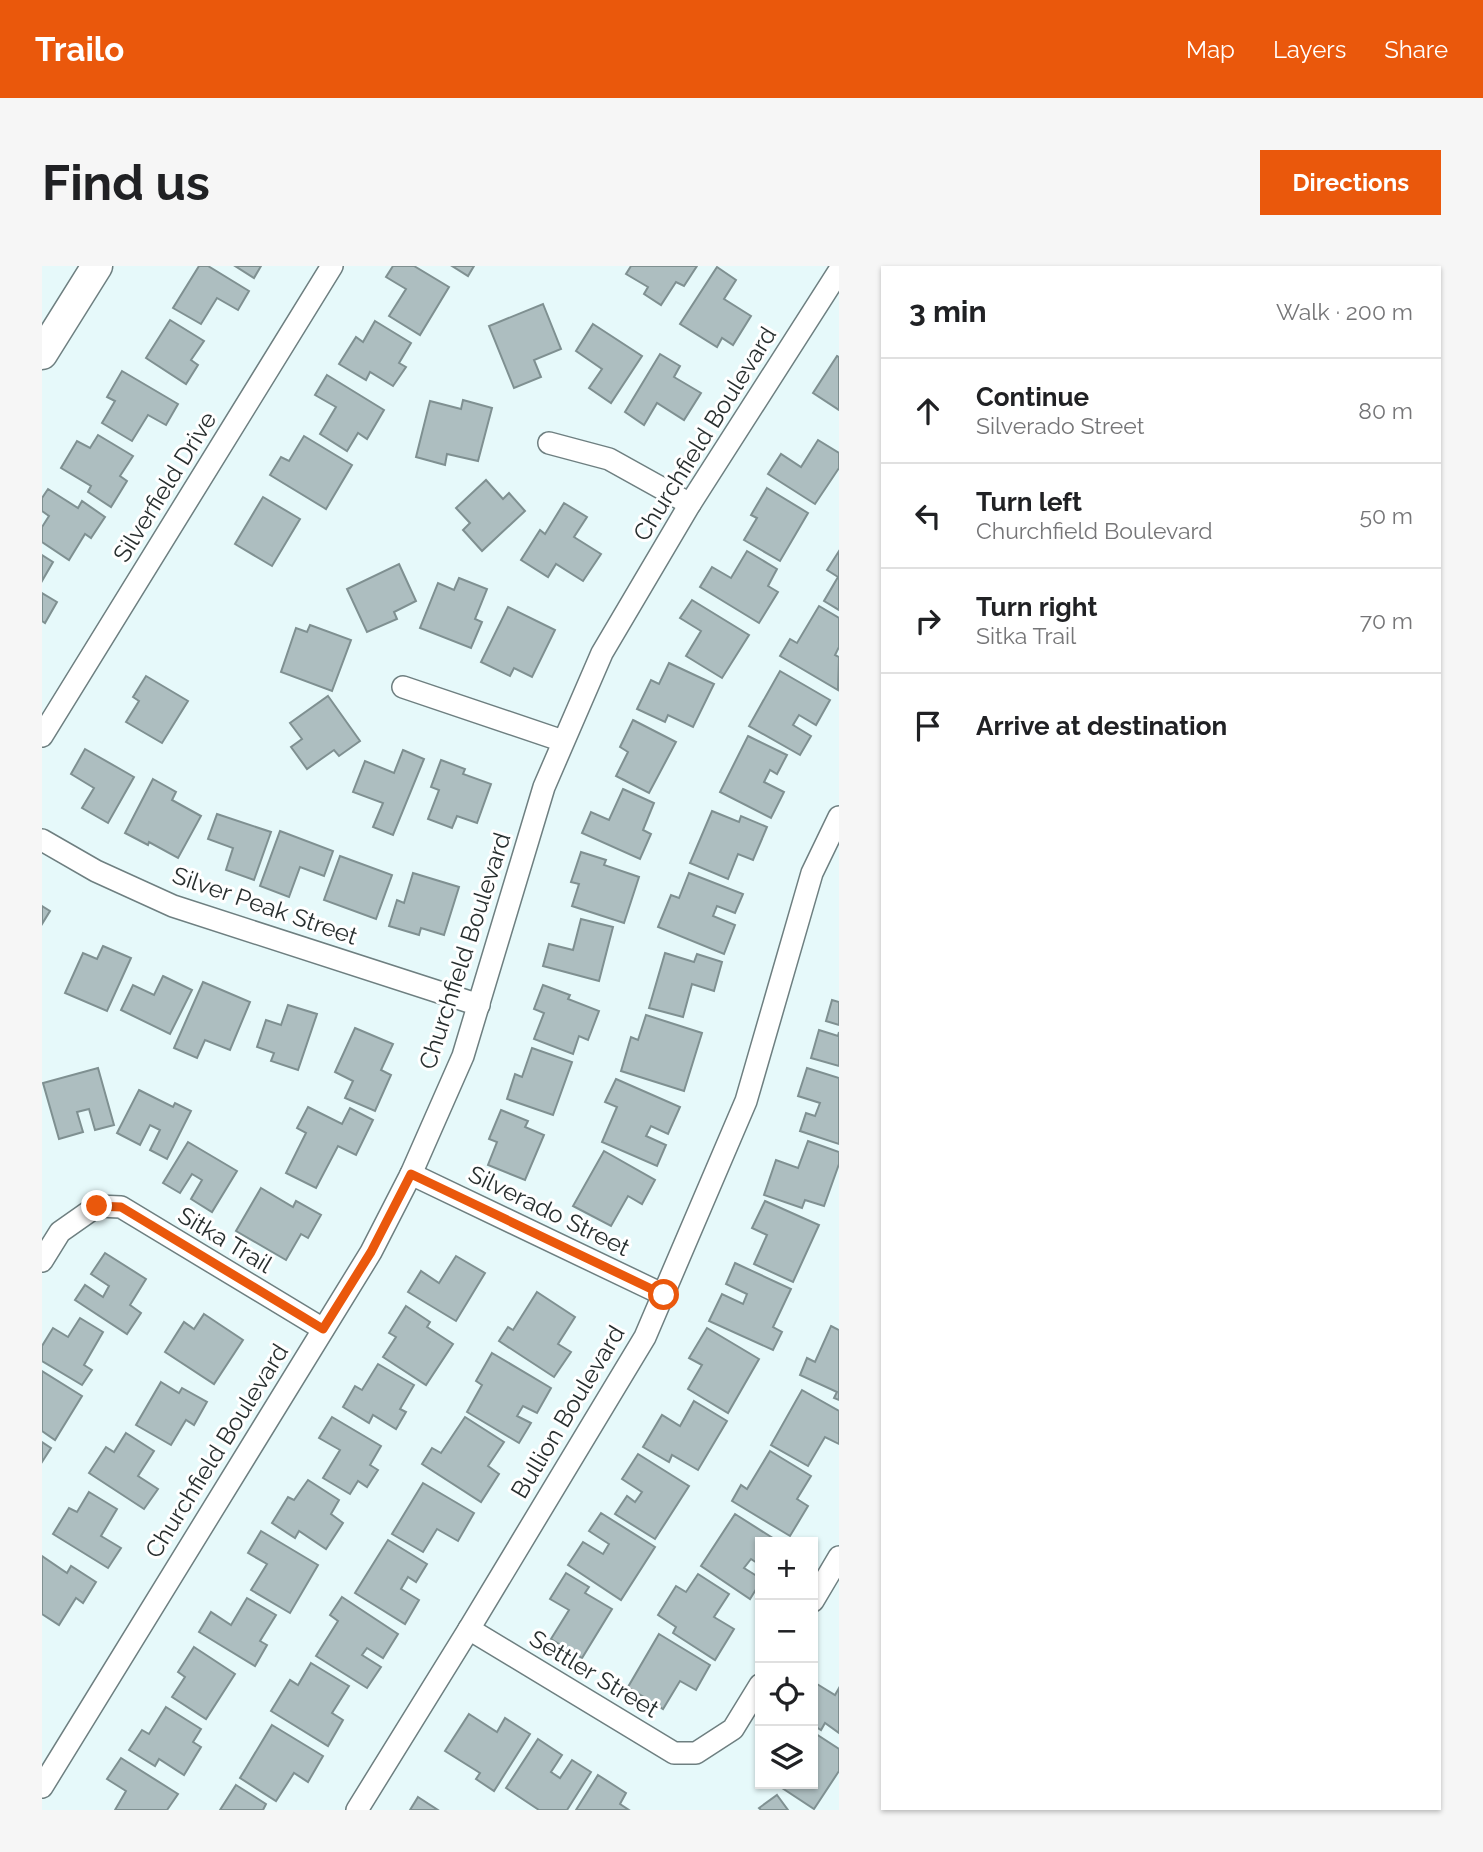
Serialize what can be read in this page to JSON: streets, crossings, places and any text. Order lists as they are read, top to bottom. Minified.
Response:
{"streets":{"street":["Churchfield Boulevard","Silverfield Drive","Silver Peak Street","Silverado Street","Sitka Trail","Bullion Boulevard","Settler Street"]},"crossings":[["Churchfield Boulevard","Silver Peak Street"],["Churchfield Boulevard","Silverado Street"],["Churchfield Boulevard","Sitka Trail"],["Silverado Street","Bullion Boulevard"],["Bullion Boulevard","Settler Street"]],"page":{"header":"Trailo","nav":["Map","Layers","Share"],"buttons":"Directions","title":"Find us","heading":["3 min","Walk · 200 m"],"list":[["Continue","Silverado Street","80 m"],["Turn left","Churchfield Boulevard","50 m"],["Turn right","Sitka Trail","70 m"],"Arrive at destination"],"map_buttons":["+","−"]}}
